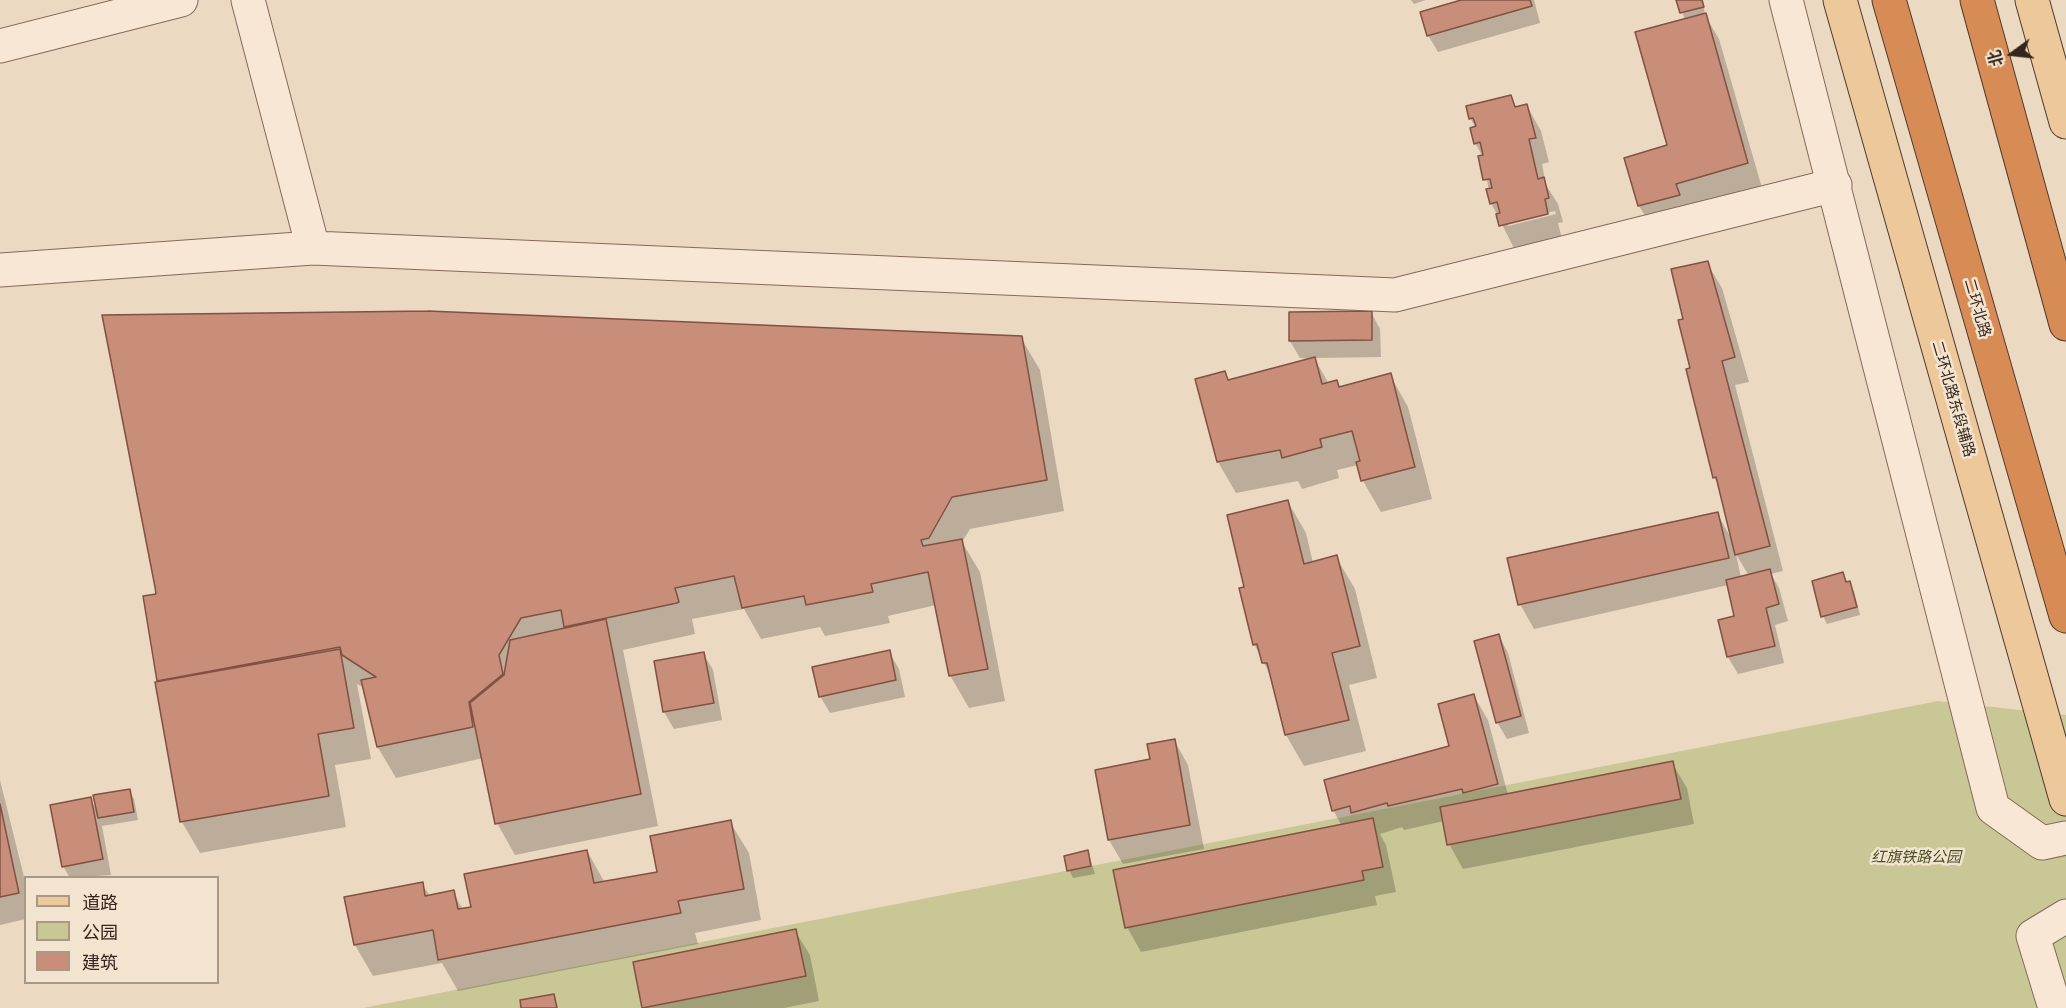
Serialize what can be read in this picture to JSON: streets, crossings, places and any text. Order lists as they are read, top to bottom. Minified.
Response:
{"streets":{"highway":["二环北路"],"main road":["二环北路东段辅路"]},"parks":["红旗铁路公园"],"legend":["道路","公园","建筑"],"north":"left"}
